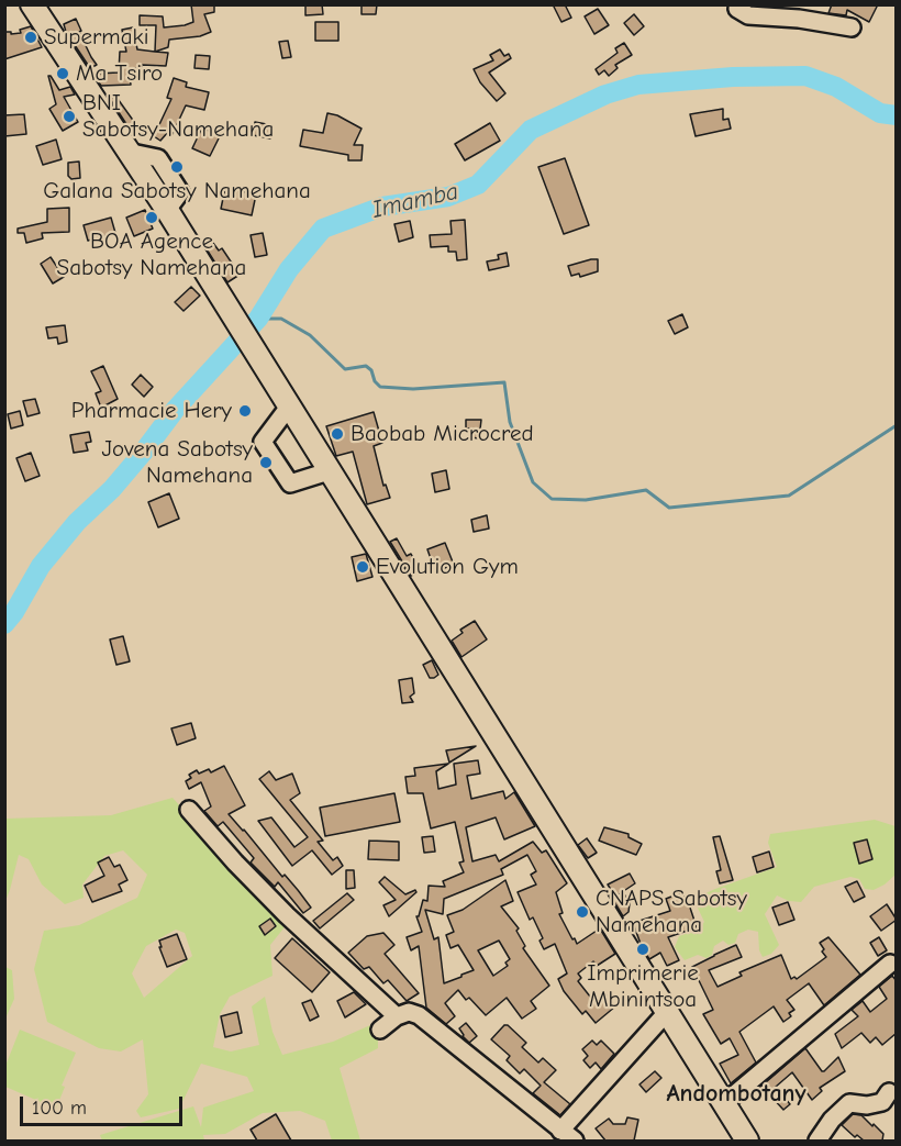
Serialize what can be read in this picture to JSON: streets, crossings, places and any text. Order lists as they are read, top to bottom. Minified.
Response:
{"districts":["Andombotany"],"water":["Imamba"],"places":["Supermaki","Ma Tsiro","BNI Sabotsy-Namehana","Galana Sabotsy Namehana","BOA Agence Sabotsy Namehana","Pharmacie Hery","Baobab Microcred","Jovena Sabotsy Namehana","Evolution Gym","CNAPS Sabotsy Namehana","Imprimerie Mbinintsoa"],"scale_bar":"100 m"}
